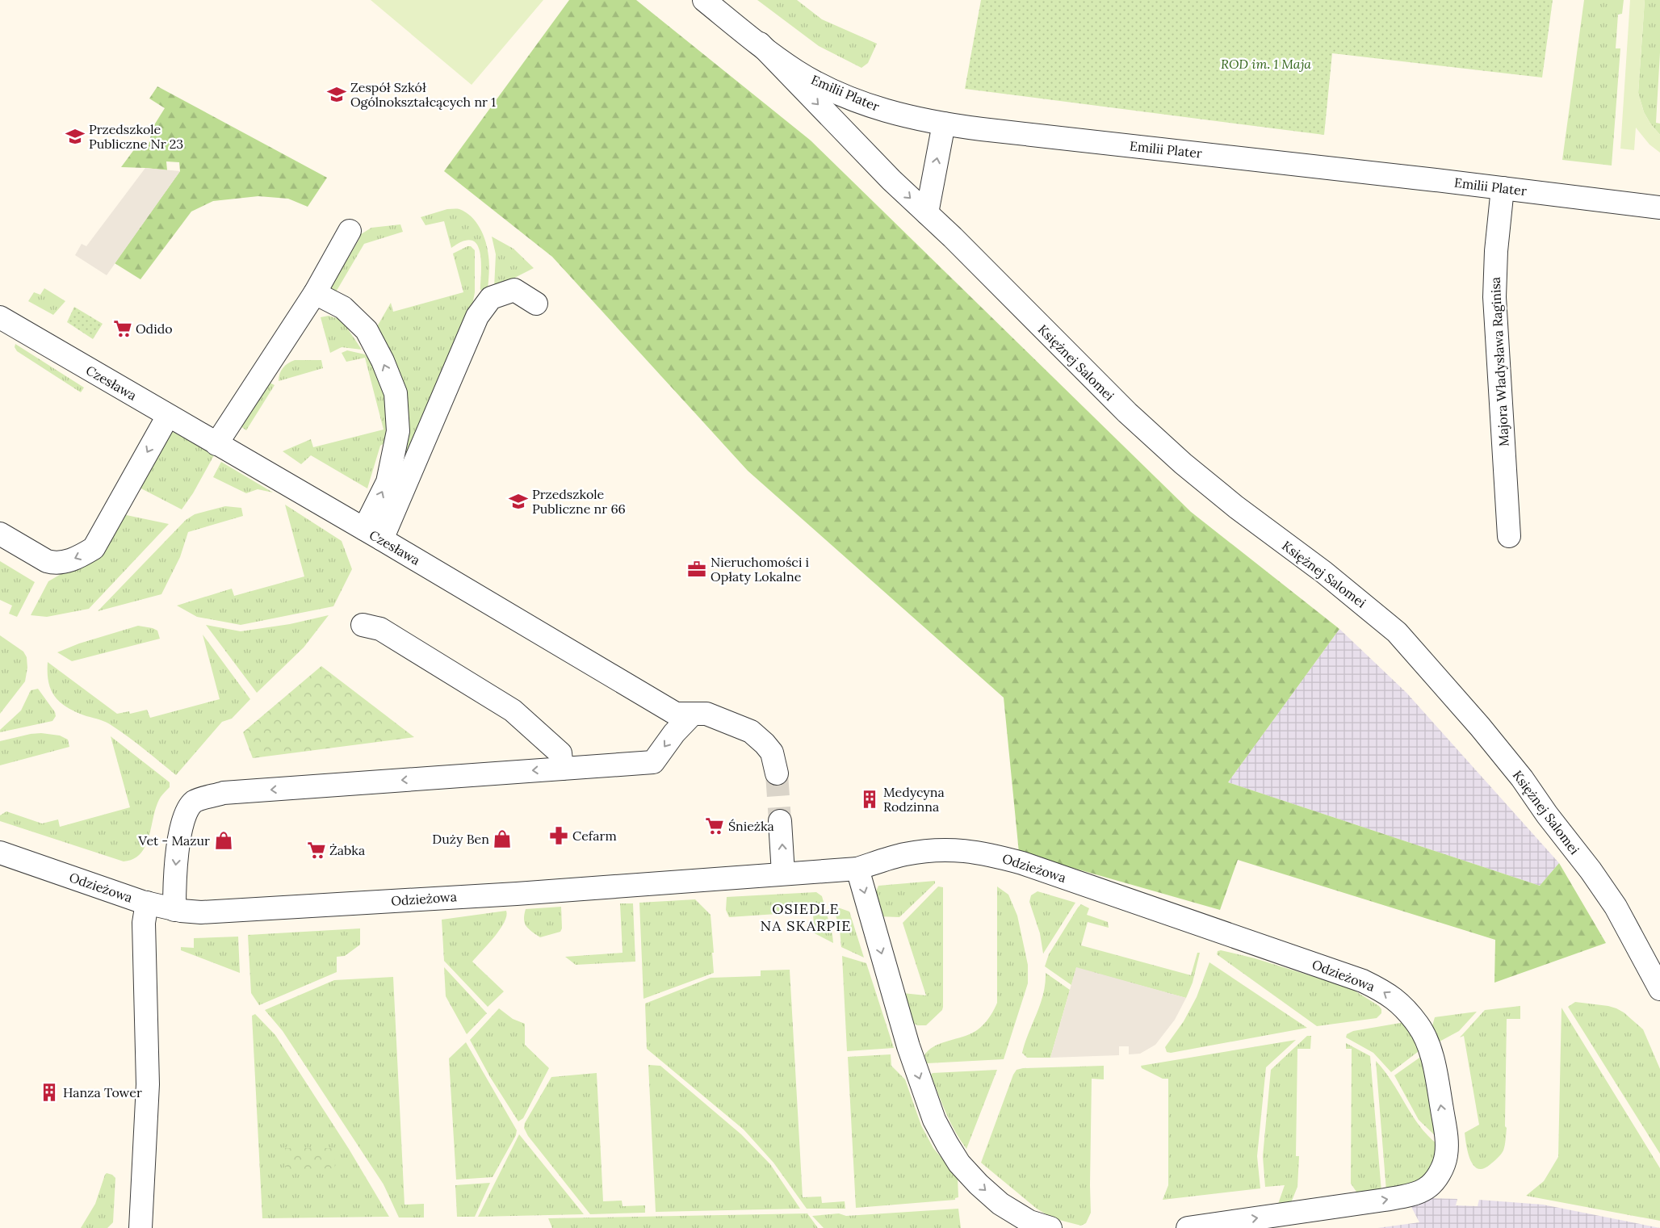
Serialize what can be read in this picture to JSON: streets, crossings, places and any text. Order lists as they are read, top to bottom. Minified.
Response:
{"streets":{"street":["Emilii Plater","Majora Władysława Raginisa","Księżnej Salomei","Czesława","Odzieżowa"]},"crossings":[["Emilii Plater","Majora Władysława Raginisa"],["Emilii Plater","Księżnej Salomei"]],"districts":["OSIEDLE NA SKARPIE"],"parks":["ROD im. 1 Maja"],"places":{"school or university":["Zespół Szkół Ogólnokształcących nr 1","Przedszkole Publiczne Nr 23","Przedszkole Publiczne nr 66"],"supermarket":["Odido","Śnieżka","Żabka"],"office":["Nieruchomości i Opłaty Lokalne"],"building":["Medycyna Rodzinna","Hanza Tower"],"pharmacy":["Cefarm"],"shop":["Duży Ben","Vet - Mazur"]}}
